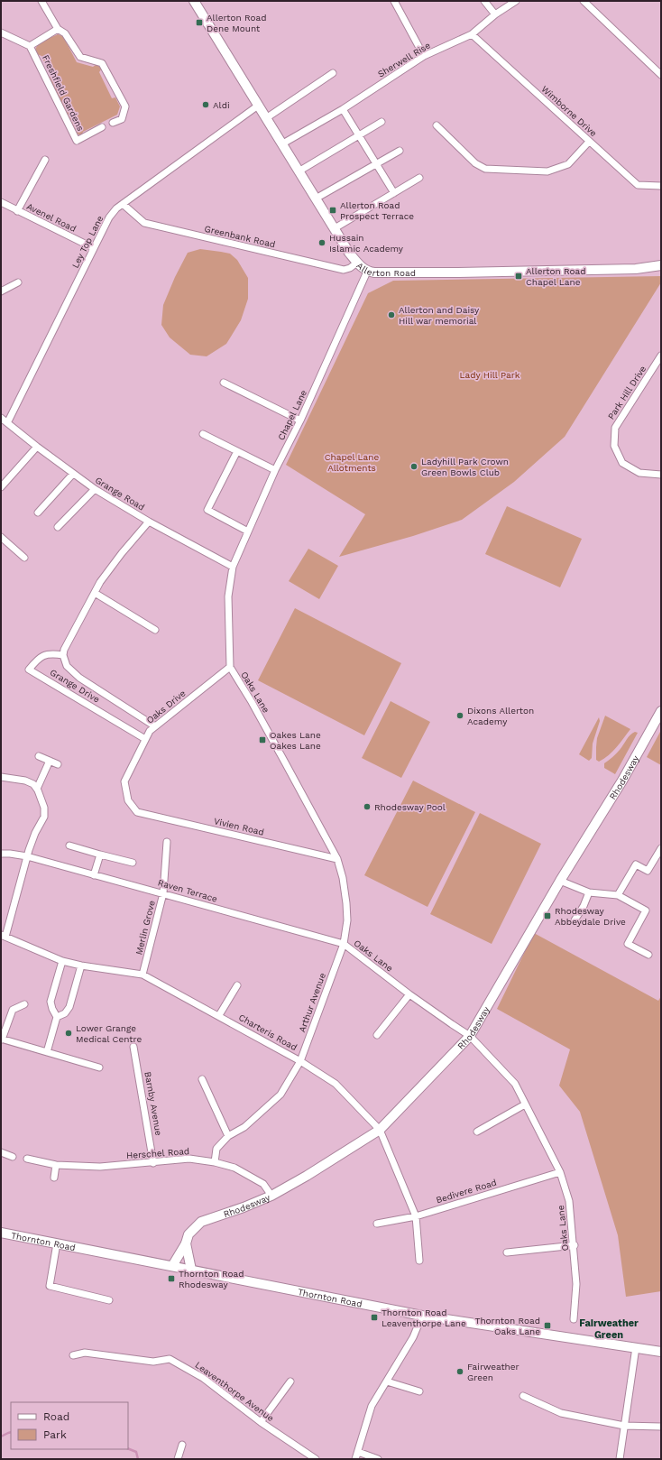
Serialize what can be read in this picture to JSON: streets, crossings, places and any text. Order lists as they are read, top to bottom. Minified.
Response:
{"streets":{"street":["Sherwell Rise","Freshfield Gardens","Wimborne Drive","Avenel Road","Greenbank Road","Ley Top Lane","Allerton Road","Park Hill Drive","Chapel Lane","Grange Road","Grange Drive","Oaks Lane","Oaks Drive","Rhodesway","Vivien Road","Raven Terrace","Merlin Grove","Arthur Avenue","Charteris Road","Barnby Avenue","Herschel Road","Bedivere Road","Thornton Road","Leaventhorpe Avenue"]},"crossings":[["Sherwell Rise","Wimborne Drive"],["Sherwell Rise","Allerton Road"],["Avenel Road","Ley Top Lane"],["Greenbank Road","Ley Top Lane"],["Greenbank Road","Allerton Road"],["Ley Top Lane","Allerton Road"],["Ley Top Lane","Grange Road"],["Allerton Road","Chapel Lane"],["Chapel Lane","Grange Road"],["Chapel Lane","Oaks Lane"],["Grange Road","Oaks Lane"],["Grange Drive","Oaks Drive"],["Oaks Lane","Oaks Drive"],["Oaks Lane","Rhodesway"],["Oaks Lane","Vivien Road"],["Oaks Lane","Raven Terrace"],["Oaks Lane","Arthur Avenue"],["Oaks Lane","Bedivere Road"],["Oaks Drive","Vivien Road"],["Rhodesway","Charteris Road"],["Rhodesway","Herschel Road"],["Rhodesway","Thornton Road"],["Raven Terrace","Merlin Grove"],["Raven Terrace","Arthur Avenue"],["Merlin Grove","Charteris Road"],["Arthur Avenue","Charteris Road"],["Arthur Avenue","Herschel Road"],["Charteris Road","Bedivere Road"],["Barnby Avenue","Herschel Road"]],"districts":["Fairweather Green"],"parks":["Lady Hill Park","Chapel Lane Allotments"],"places":{"transit":["Allerton Road Dene Mount","Allerton Road Prospect Terrace","Allerton Road Chapel Lane","Oakes Lane Oakes Lane","Rhodesway Abbeydale Drive","Thornton Road Rhodesway","Thornton Road Leaventhorpe Lane","Thornton Road Oaks Lane"],"other":["Aldi","Hussain Islamic Academy","Allerton and Daisy Hill war memorial","Ladyhill Park Crown Green Bowls Club","Dixons Allerton Academy","Rhodesway Pool","Lower Grange Medical Centre","Fairweather Green"]},"legend":["Road","Park"]}
